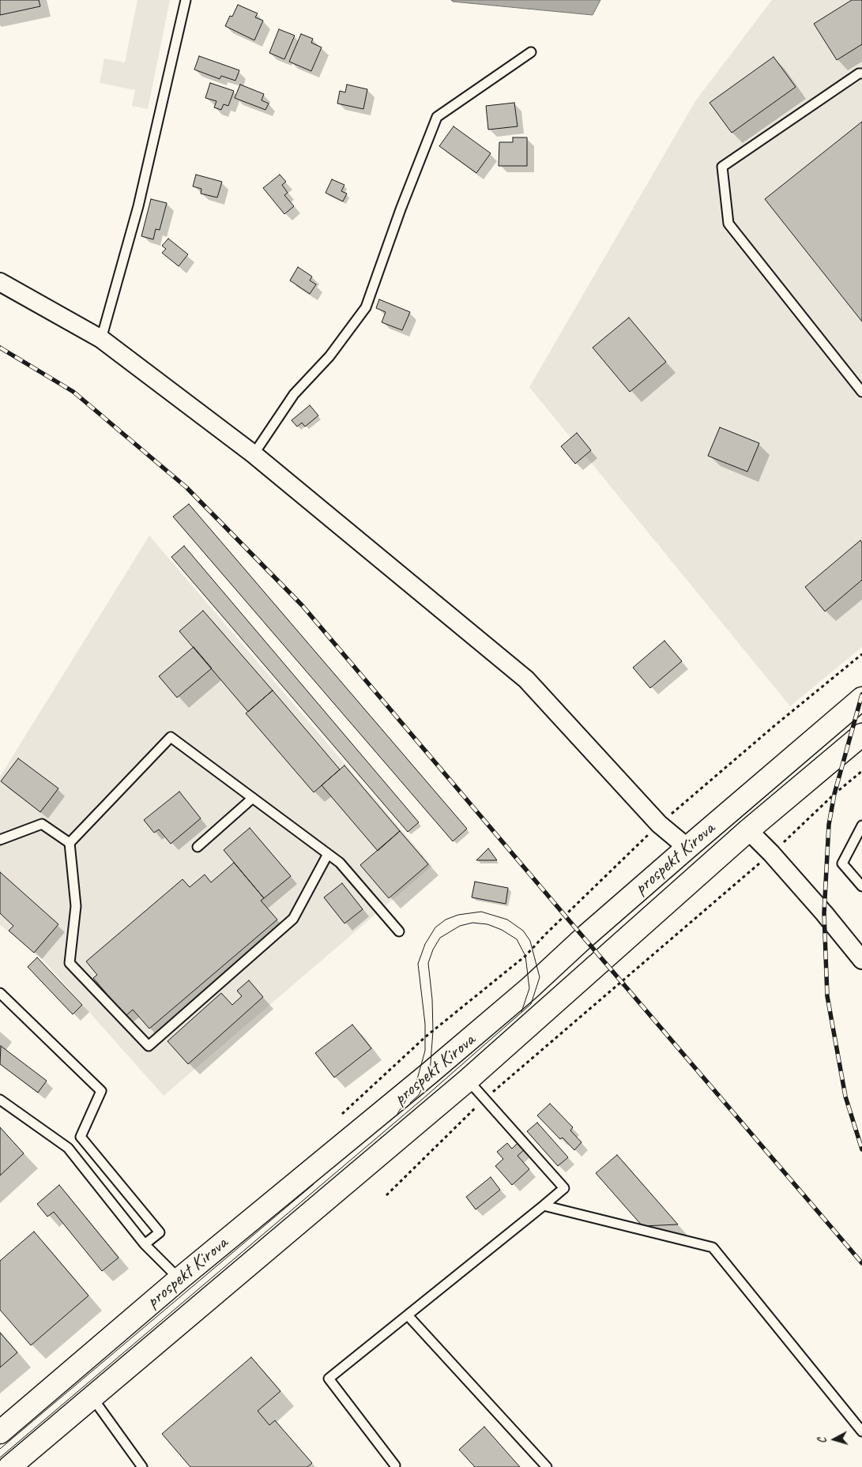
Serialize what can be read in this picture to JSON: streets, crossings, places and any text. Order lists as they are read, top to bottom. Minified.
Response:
{"streets":{"main road":["prospekt Kirova"]},"north":"left"}
